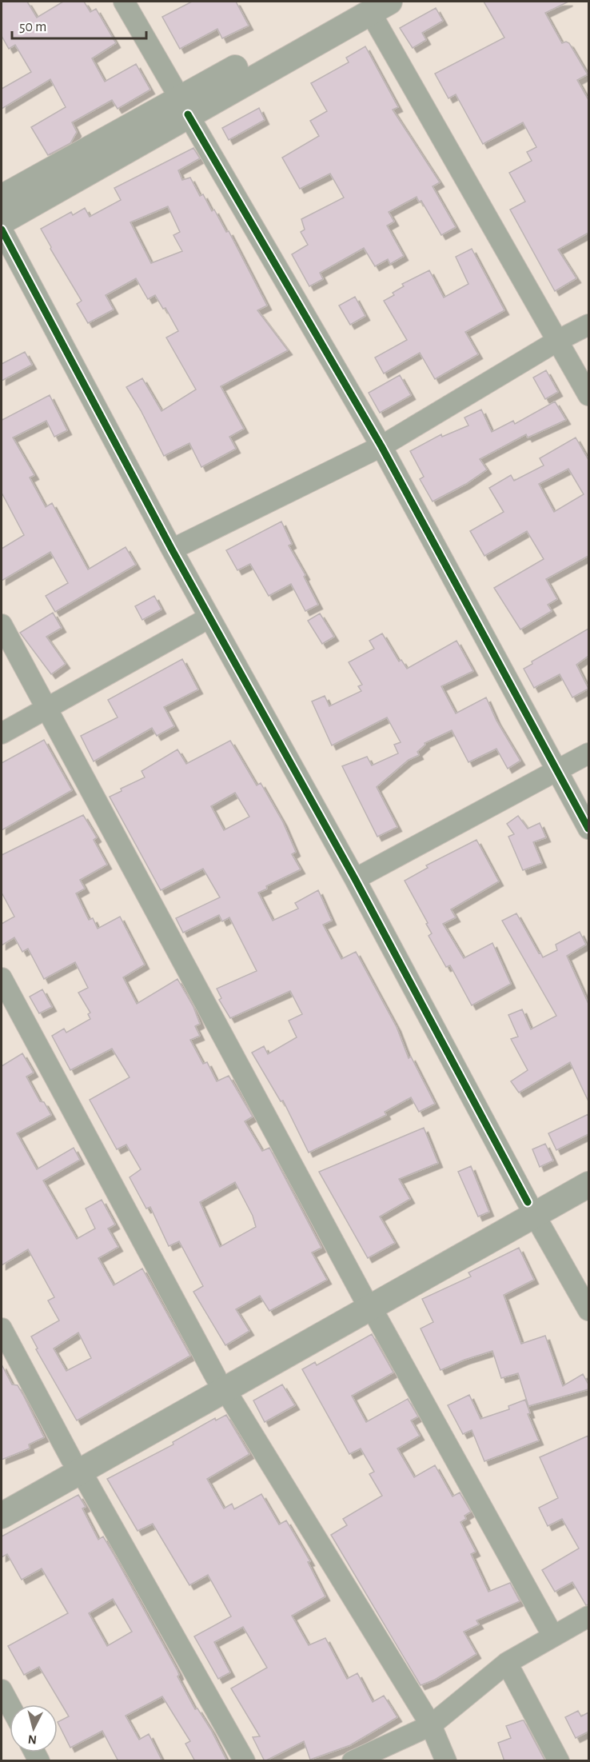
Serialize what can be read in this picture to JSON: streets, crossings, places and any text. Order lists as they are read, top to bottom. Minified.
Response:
{"scale_bar":"50 m","north":"bottom"}
